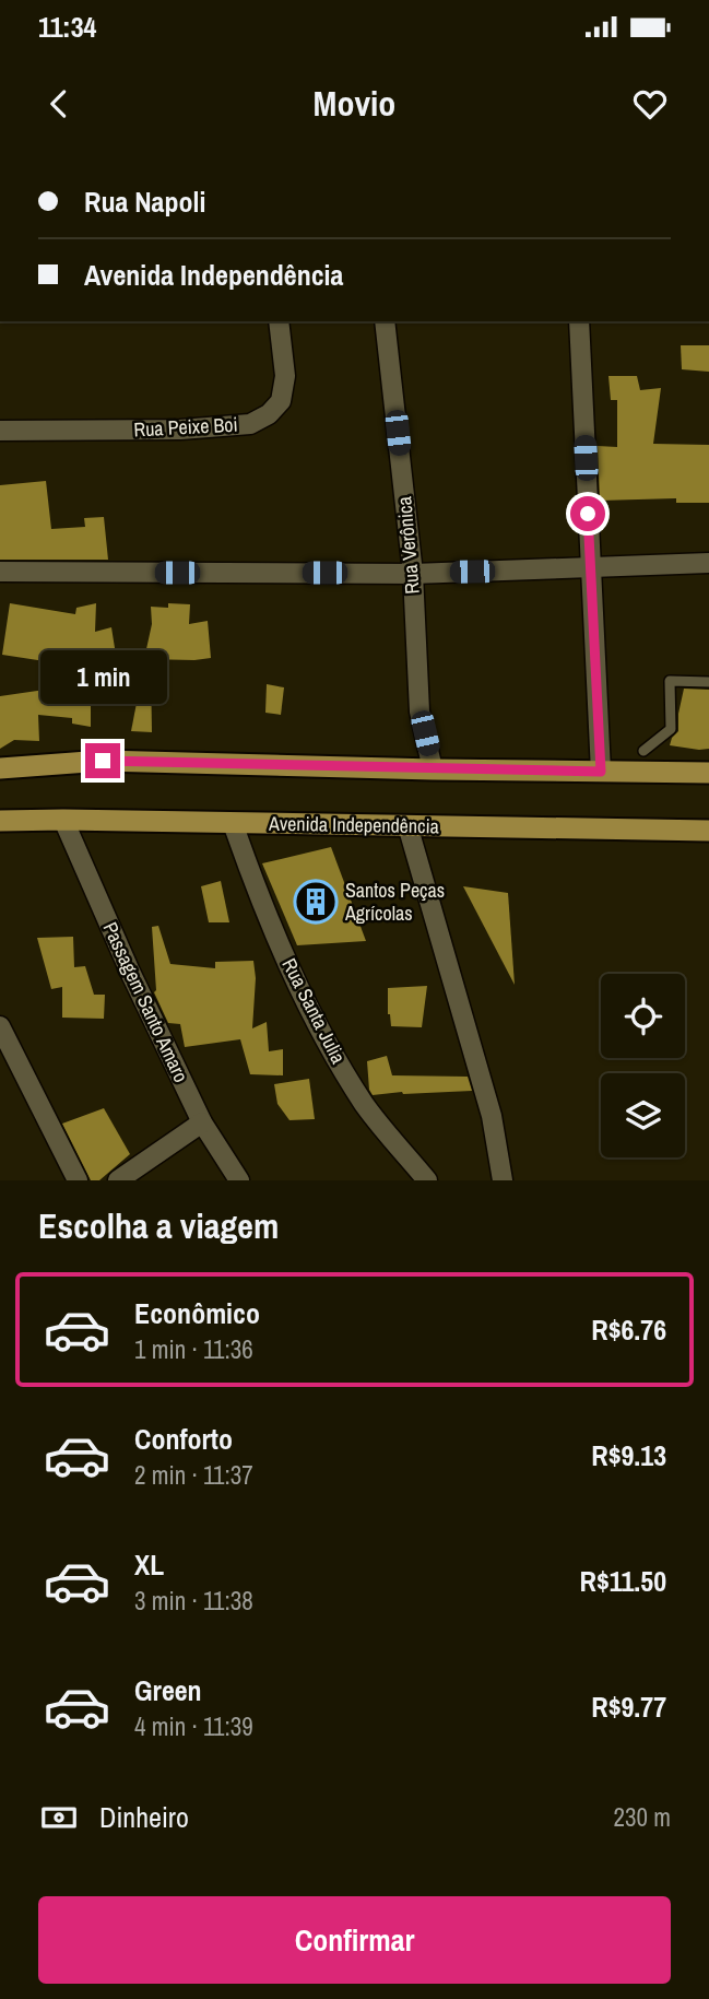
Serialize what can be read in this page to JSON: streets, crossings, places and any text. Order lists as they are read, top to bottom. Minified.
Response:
{"streets":{"main road":["Avenida Independência"],"street":["Rua Peixe Boi","Rua Verônica","Passagem Santo Amaro","Rua Santa Julia"]},"crossings":[["Avenida Independência","Passagem Santo Amaro"],["Avenida Independência","Rua Santa Julia"]],"places":{"building":["Santos Peças Agrícolas"]},"page":{"status":"11:34","header":"Movio","banner":["Rua Napoli","Avenida Independência"],"bubble":"1 min","heading":"Escolha a viagem","list":[{"name":"Econômico","note":"1 min · 11:36","value":"R$6.76"},{"name":"Conforto","note":"2 min · 11:37","value":"R$9.13"},{"name":"XL","note":"3 min · 11:38","value":"R$11.50"},{"name":"Green","note":"4 min · 11:39","value":"R$9.77"}],"pay":["Dinheiro","230 m"],"buttons":"Confirmar"}}
